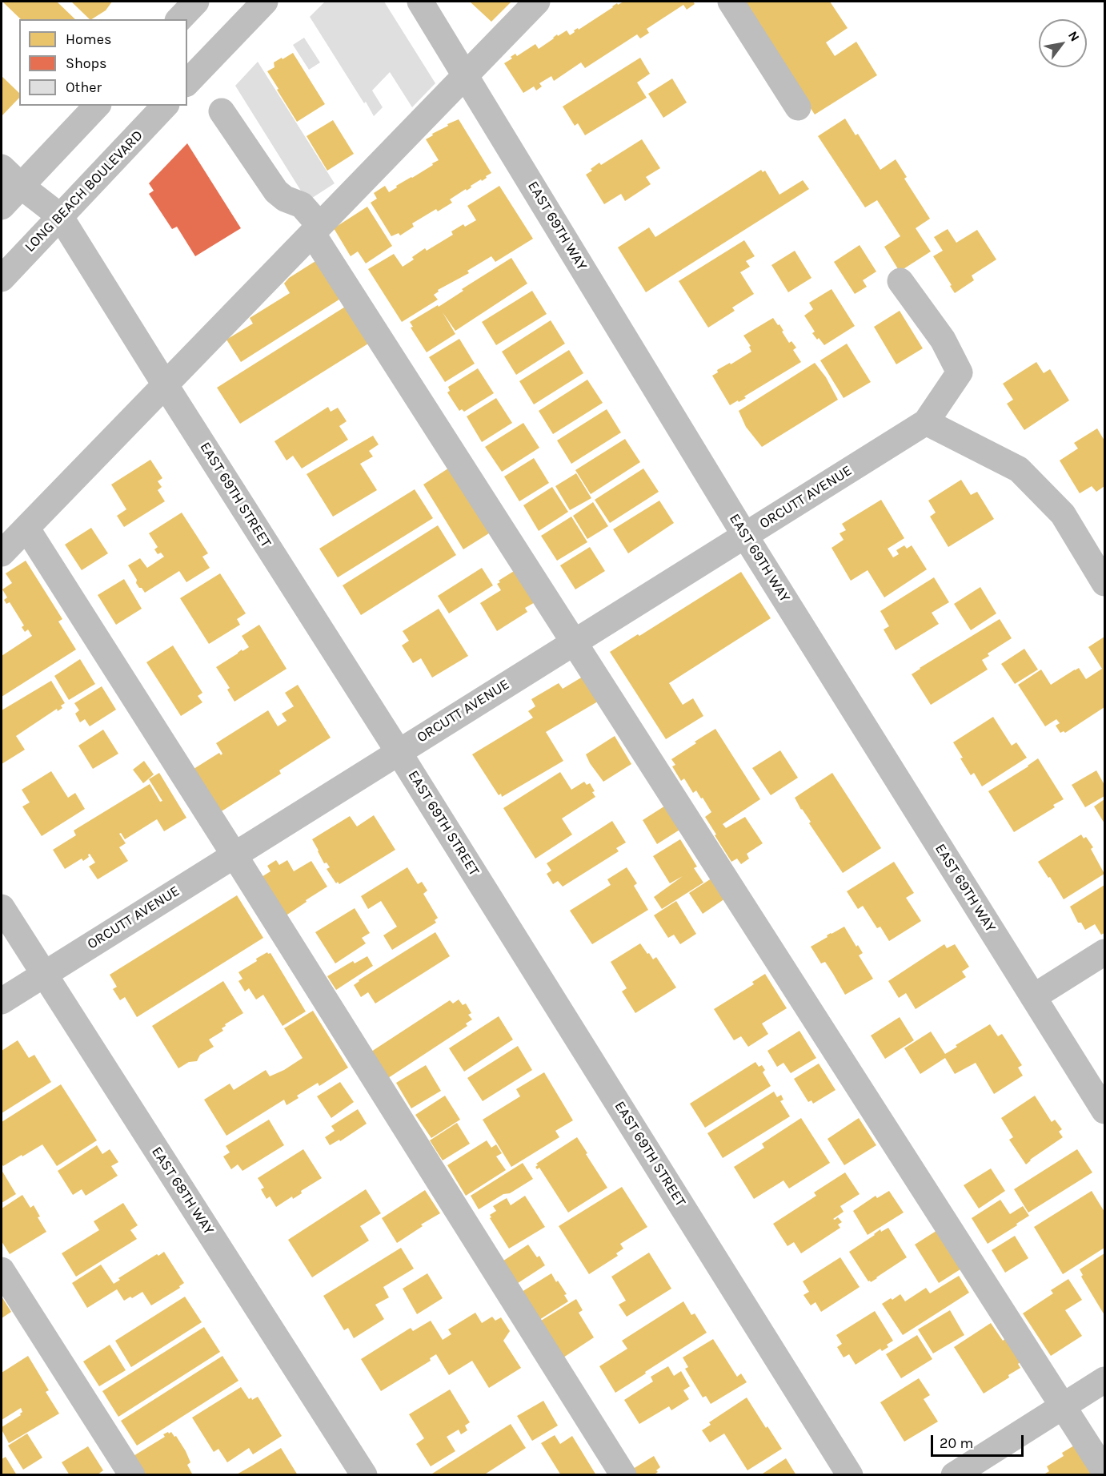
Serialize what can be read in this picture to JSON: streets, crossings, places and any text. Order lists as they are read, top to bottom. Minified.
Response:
{"streets":{"street":["LONG BEACH BOULEVARD","EAST 69TH WAY","EAST 69TH STREET","ORCUTT AVENUE","EAST 68TH WAY"]},"crossings":[["LONG BEACH BOULEVARD","EAST 69TH STREET"],["EAST 69TH WAY","ORCUTT AVENUE"],["EAST 69TH STREET","ORCUTT AVENUE"],["ORCUTT AVENUE","EAST 68TH WAY"]],"legend":["Homes","Shops","Other"],"scale_bar":"20 m","north":"top right"}
